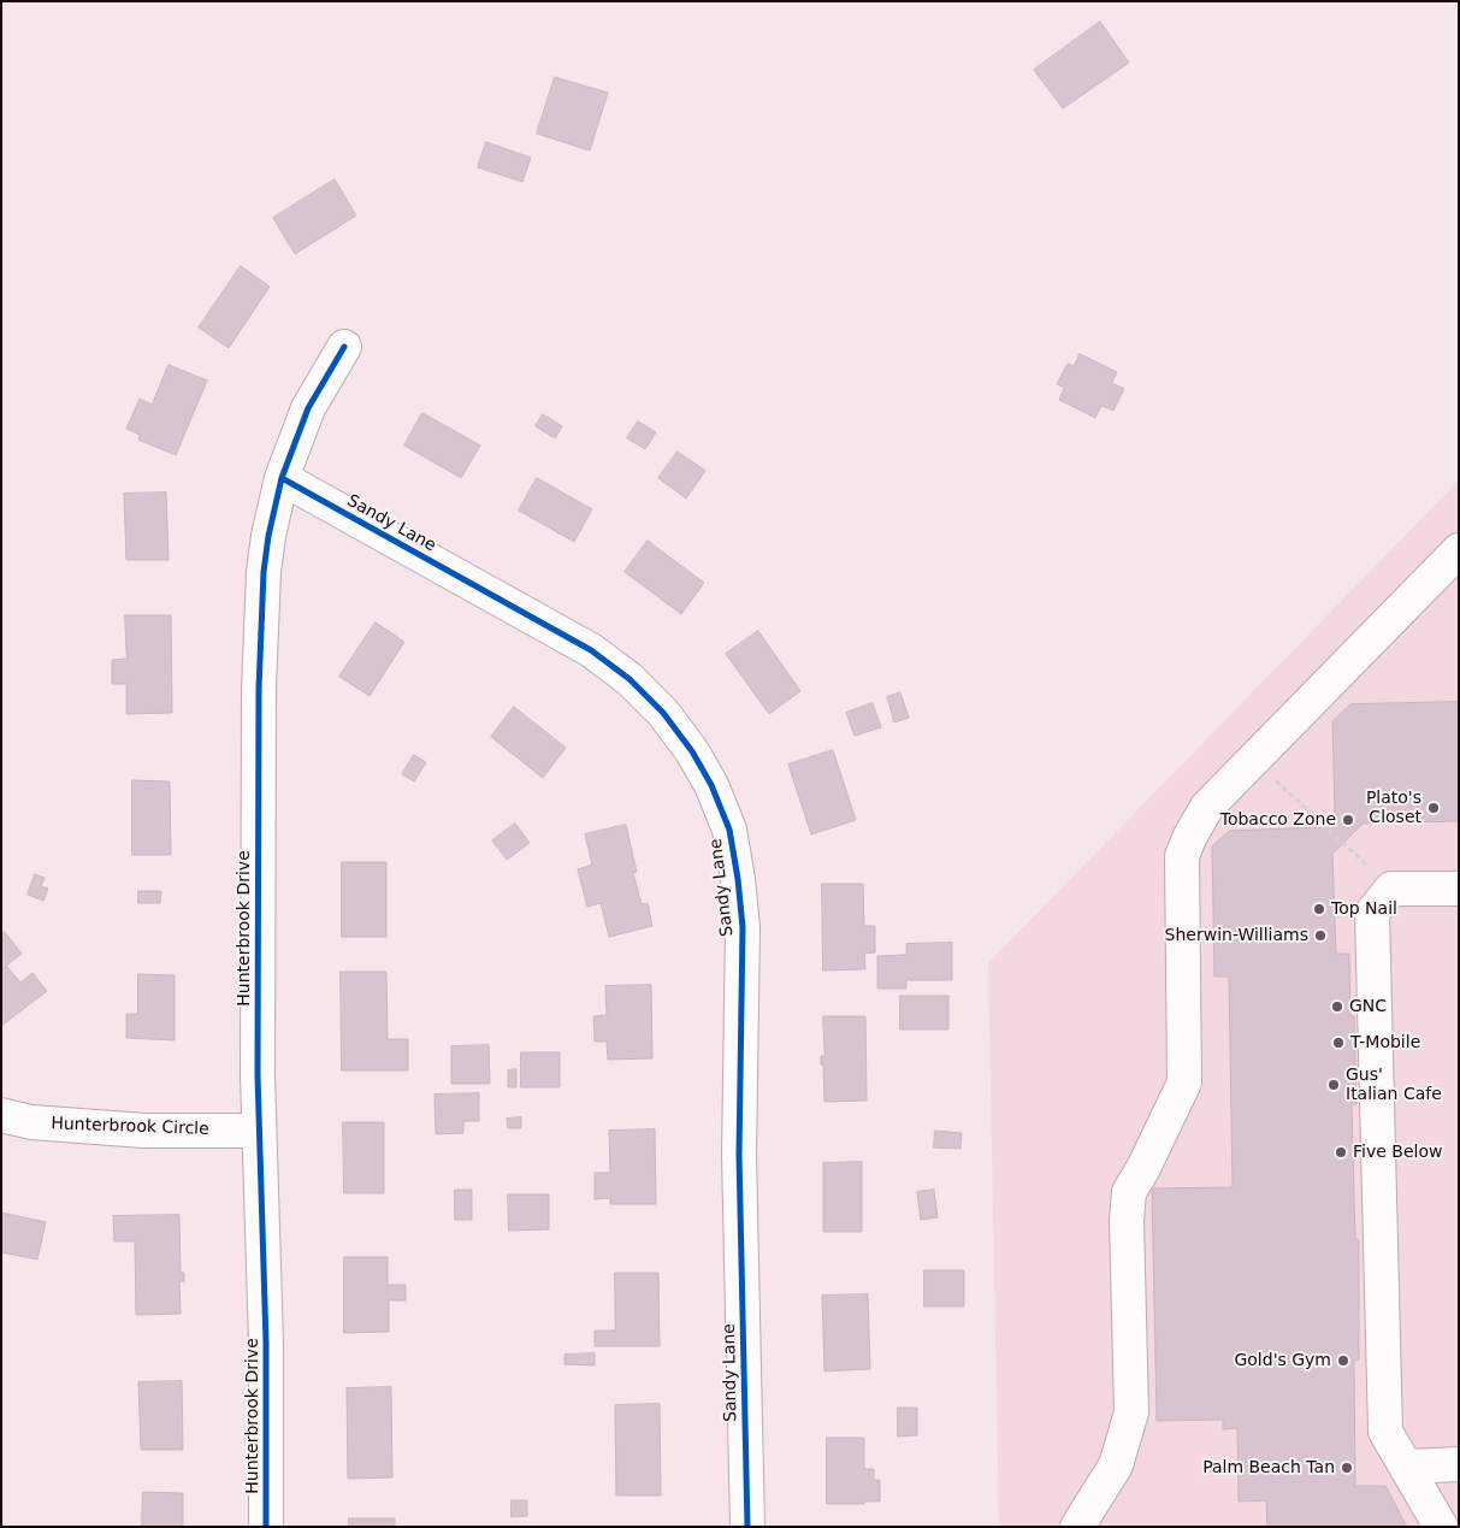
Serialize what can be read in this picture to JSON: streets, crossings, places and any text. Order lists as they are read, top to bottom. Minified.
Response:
{"streets":{"street":["Sandy Lane","Hunterbrook Drive","Hunterbrook Circle"]},"crossings":[["Sandy Lane","Hunterbrook Drive"],["Hunterbrook Drive","Hunterbrook Circle"]],"places":["Plato's Closet","Tobacco Zone","Top Nail","Sherwin-Williams","GNC","T-Mobile","Gus' Italian Cafe","Five Below","Gold's Gym","Palm Beach Tan"]}
